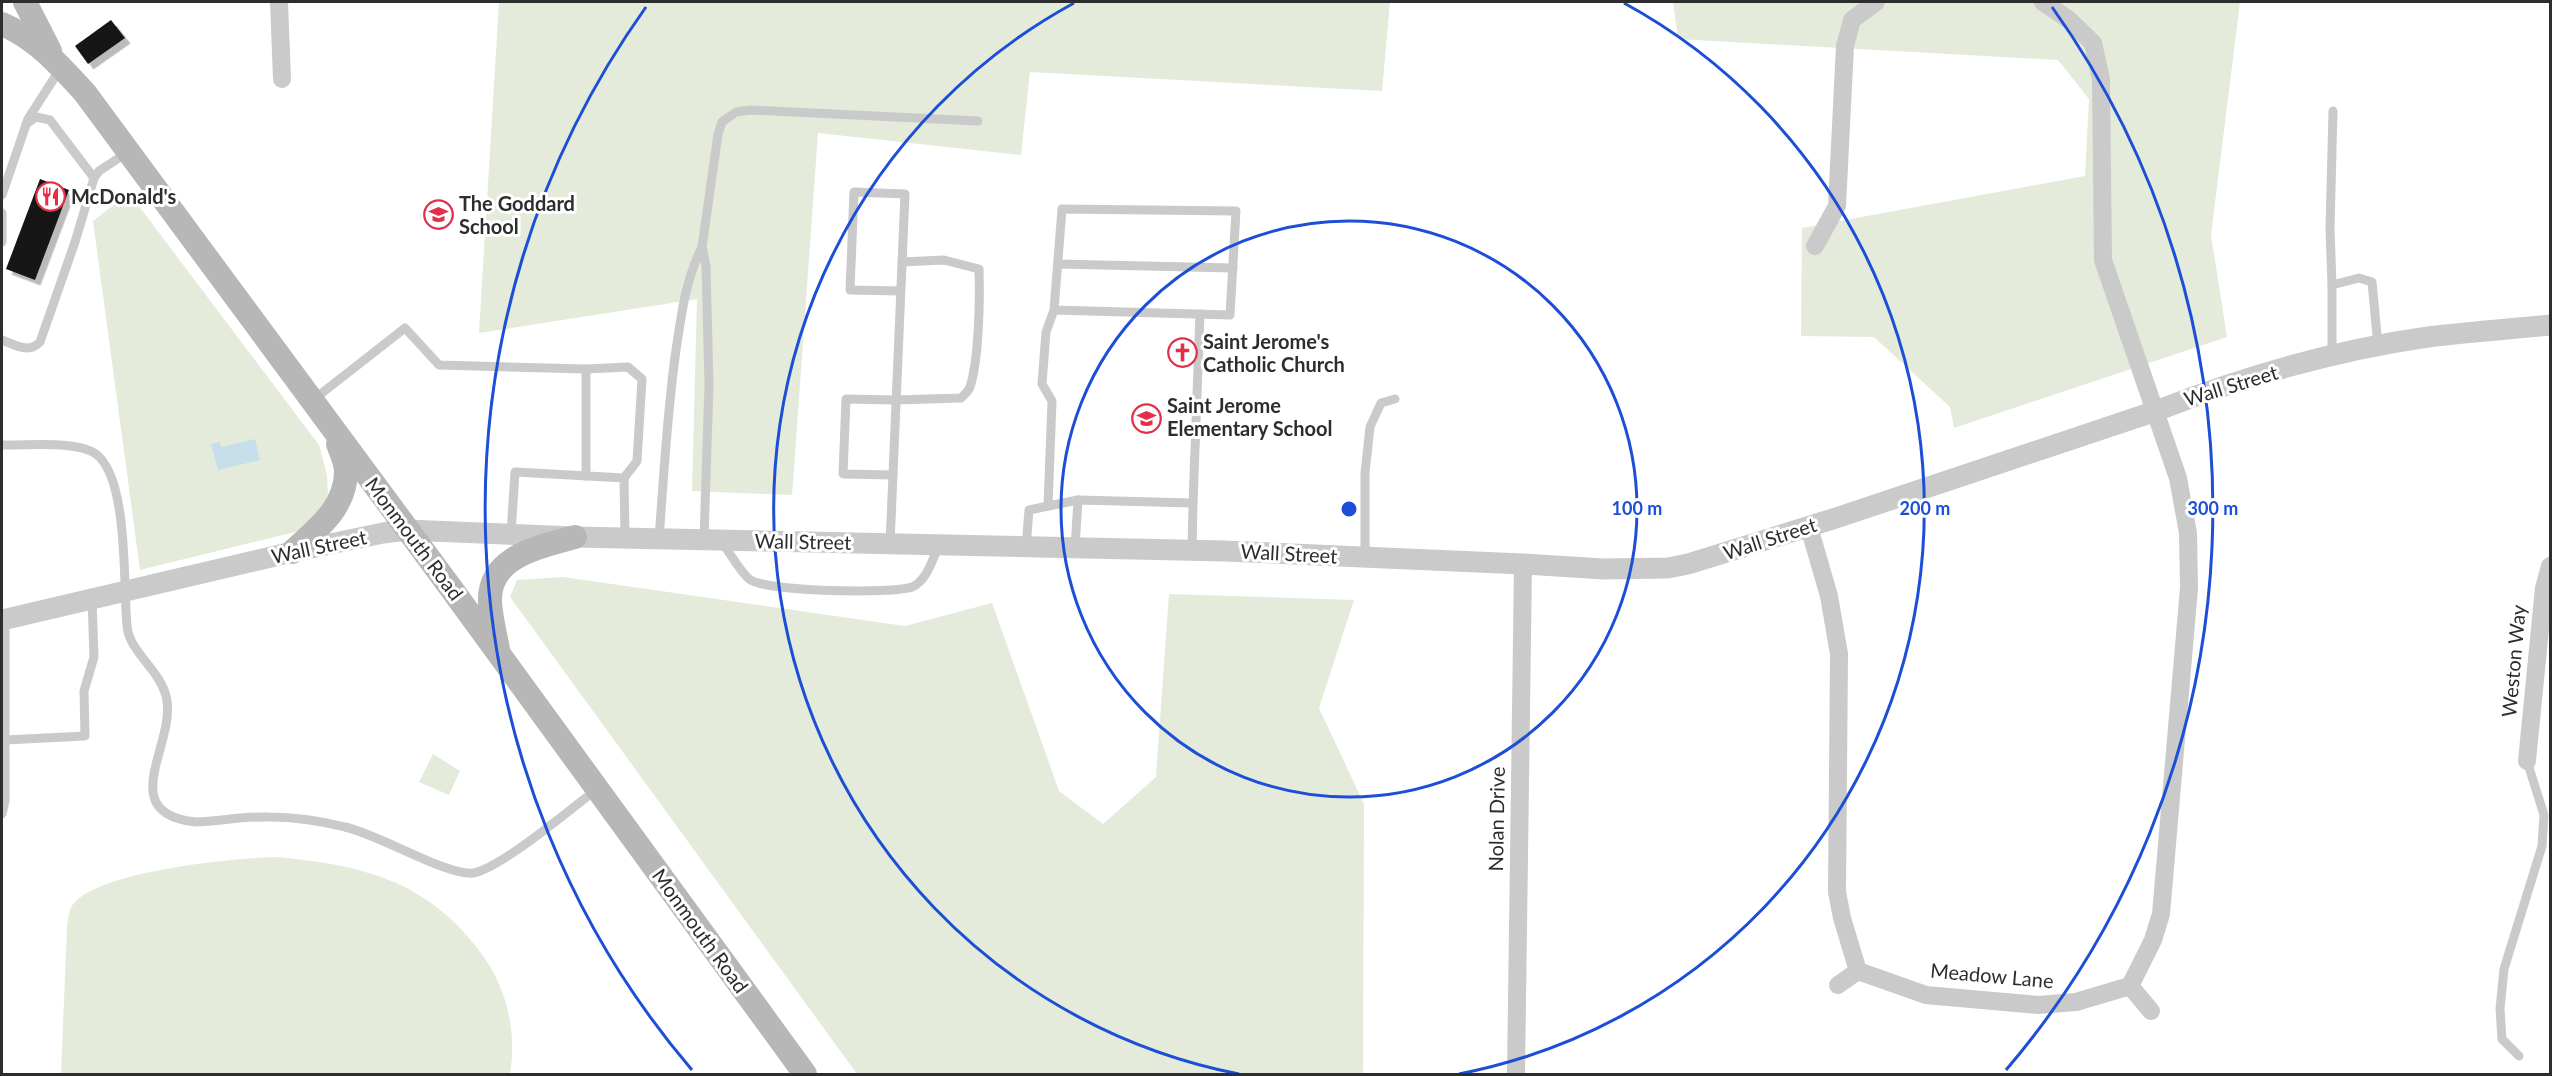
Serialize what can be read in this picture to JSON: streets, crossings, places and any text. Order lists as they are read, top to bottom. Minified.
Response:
{"streets":{"main road":["Monmouth Road"],"street":["Wall Street","Weston Way","Nolan Drive","Meadow Lane"]},"crossings":[["Wall Street","Monmouth Road"],["Wall Street","Nolan Drive"]],"places":{"restaurant":["McDonald's"],"school or university":["The Goddard School","Saint Jerome Elementary School"],"church":["Saint Jerome's Catholic Church"]},"rings":["100 m","200 m","300 m"]}
